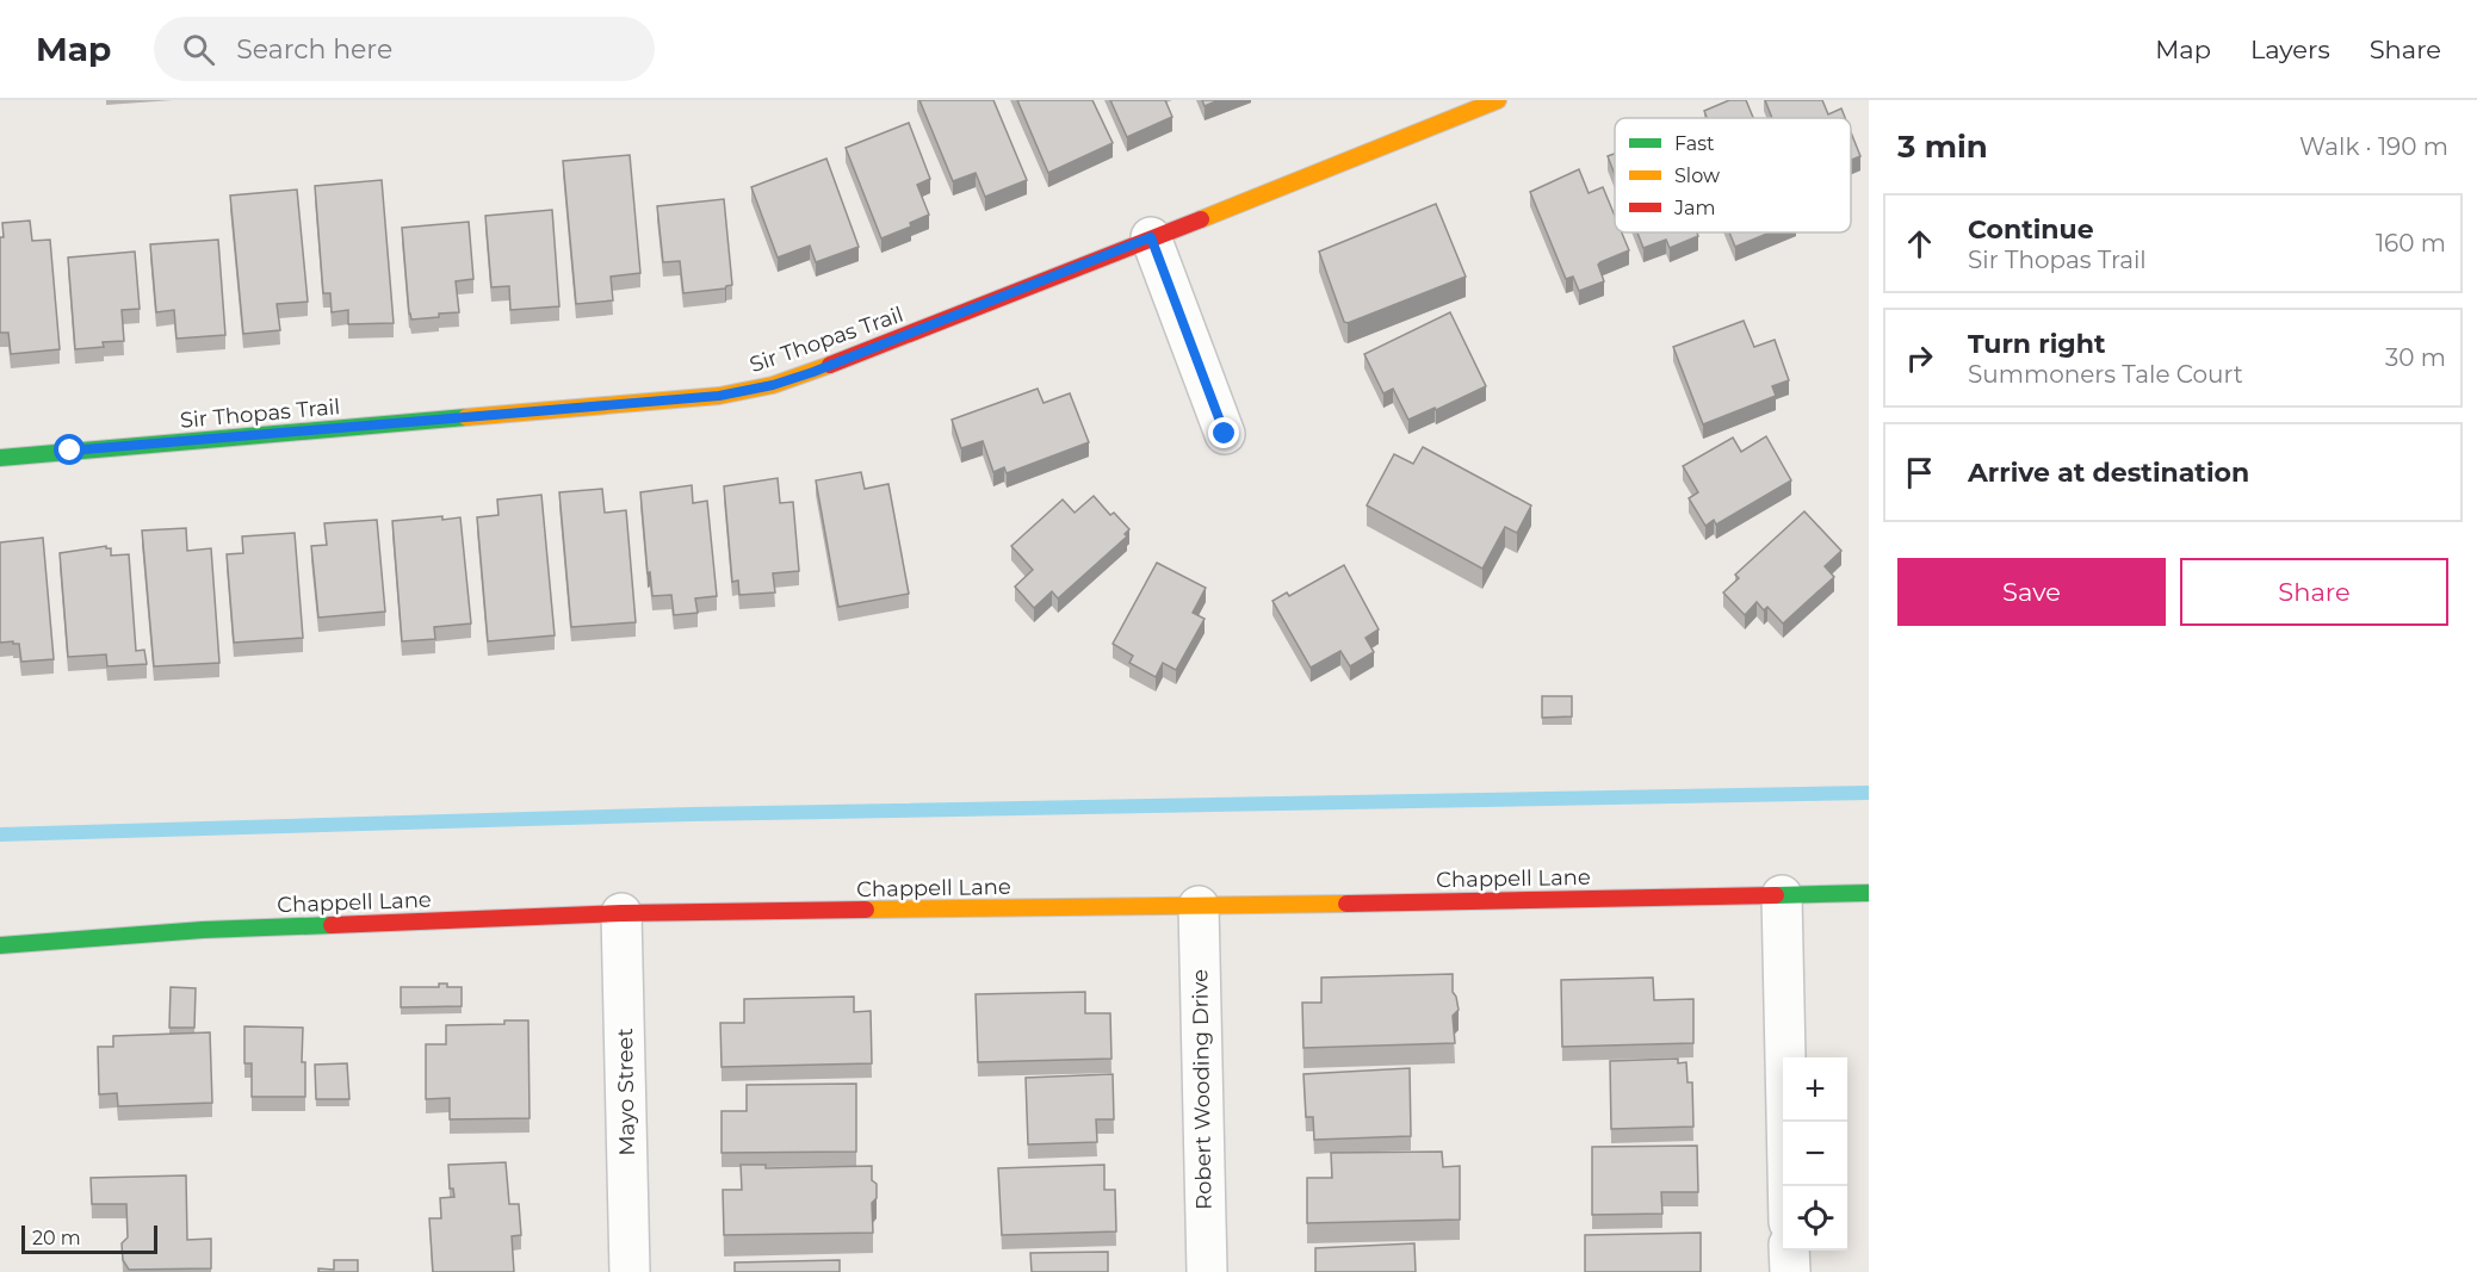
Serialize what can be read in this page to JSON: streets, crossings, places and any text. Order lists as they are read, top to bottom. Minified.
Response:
{"streets":{"street":["Sir Thopas Trail","Chappell Lane","Robert Wooding Drive","Mayo Street"]},"crossings":[["Chappell Lane","Robert Wooding Drive"],["Chappell Lane","Mayo Street"]],"legend":["Fast","Slow","Jam"],"scale_bar":"20 m","page":{"header":"Map","search":"Search here","nav":["Map","Layers","Share"],"heading":["3 min","Walk · 190 m"],"list":[["Continue","Sir Thopas Trail","160 m"],["Turn right","Summoners Tale Court","30 m"],"Arrive at destination"],"buttons":["Save","Share"],"map_buttons":["+","−"],"scale":"20 m"}}
